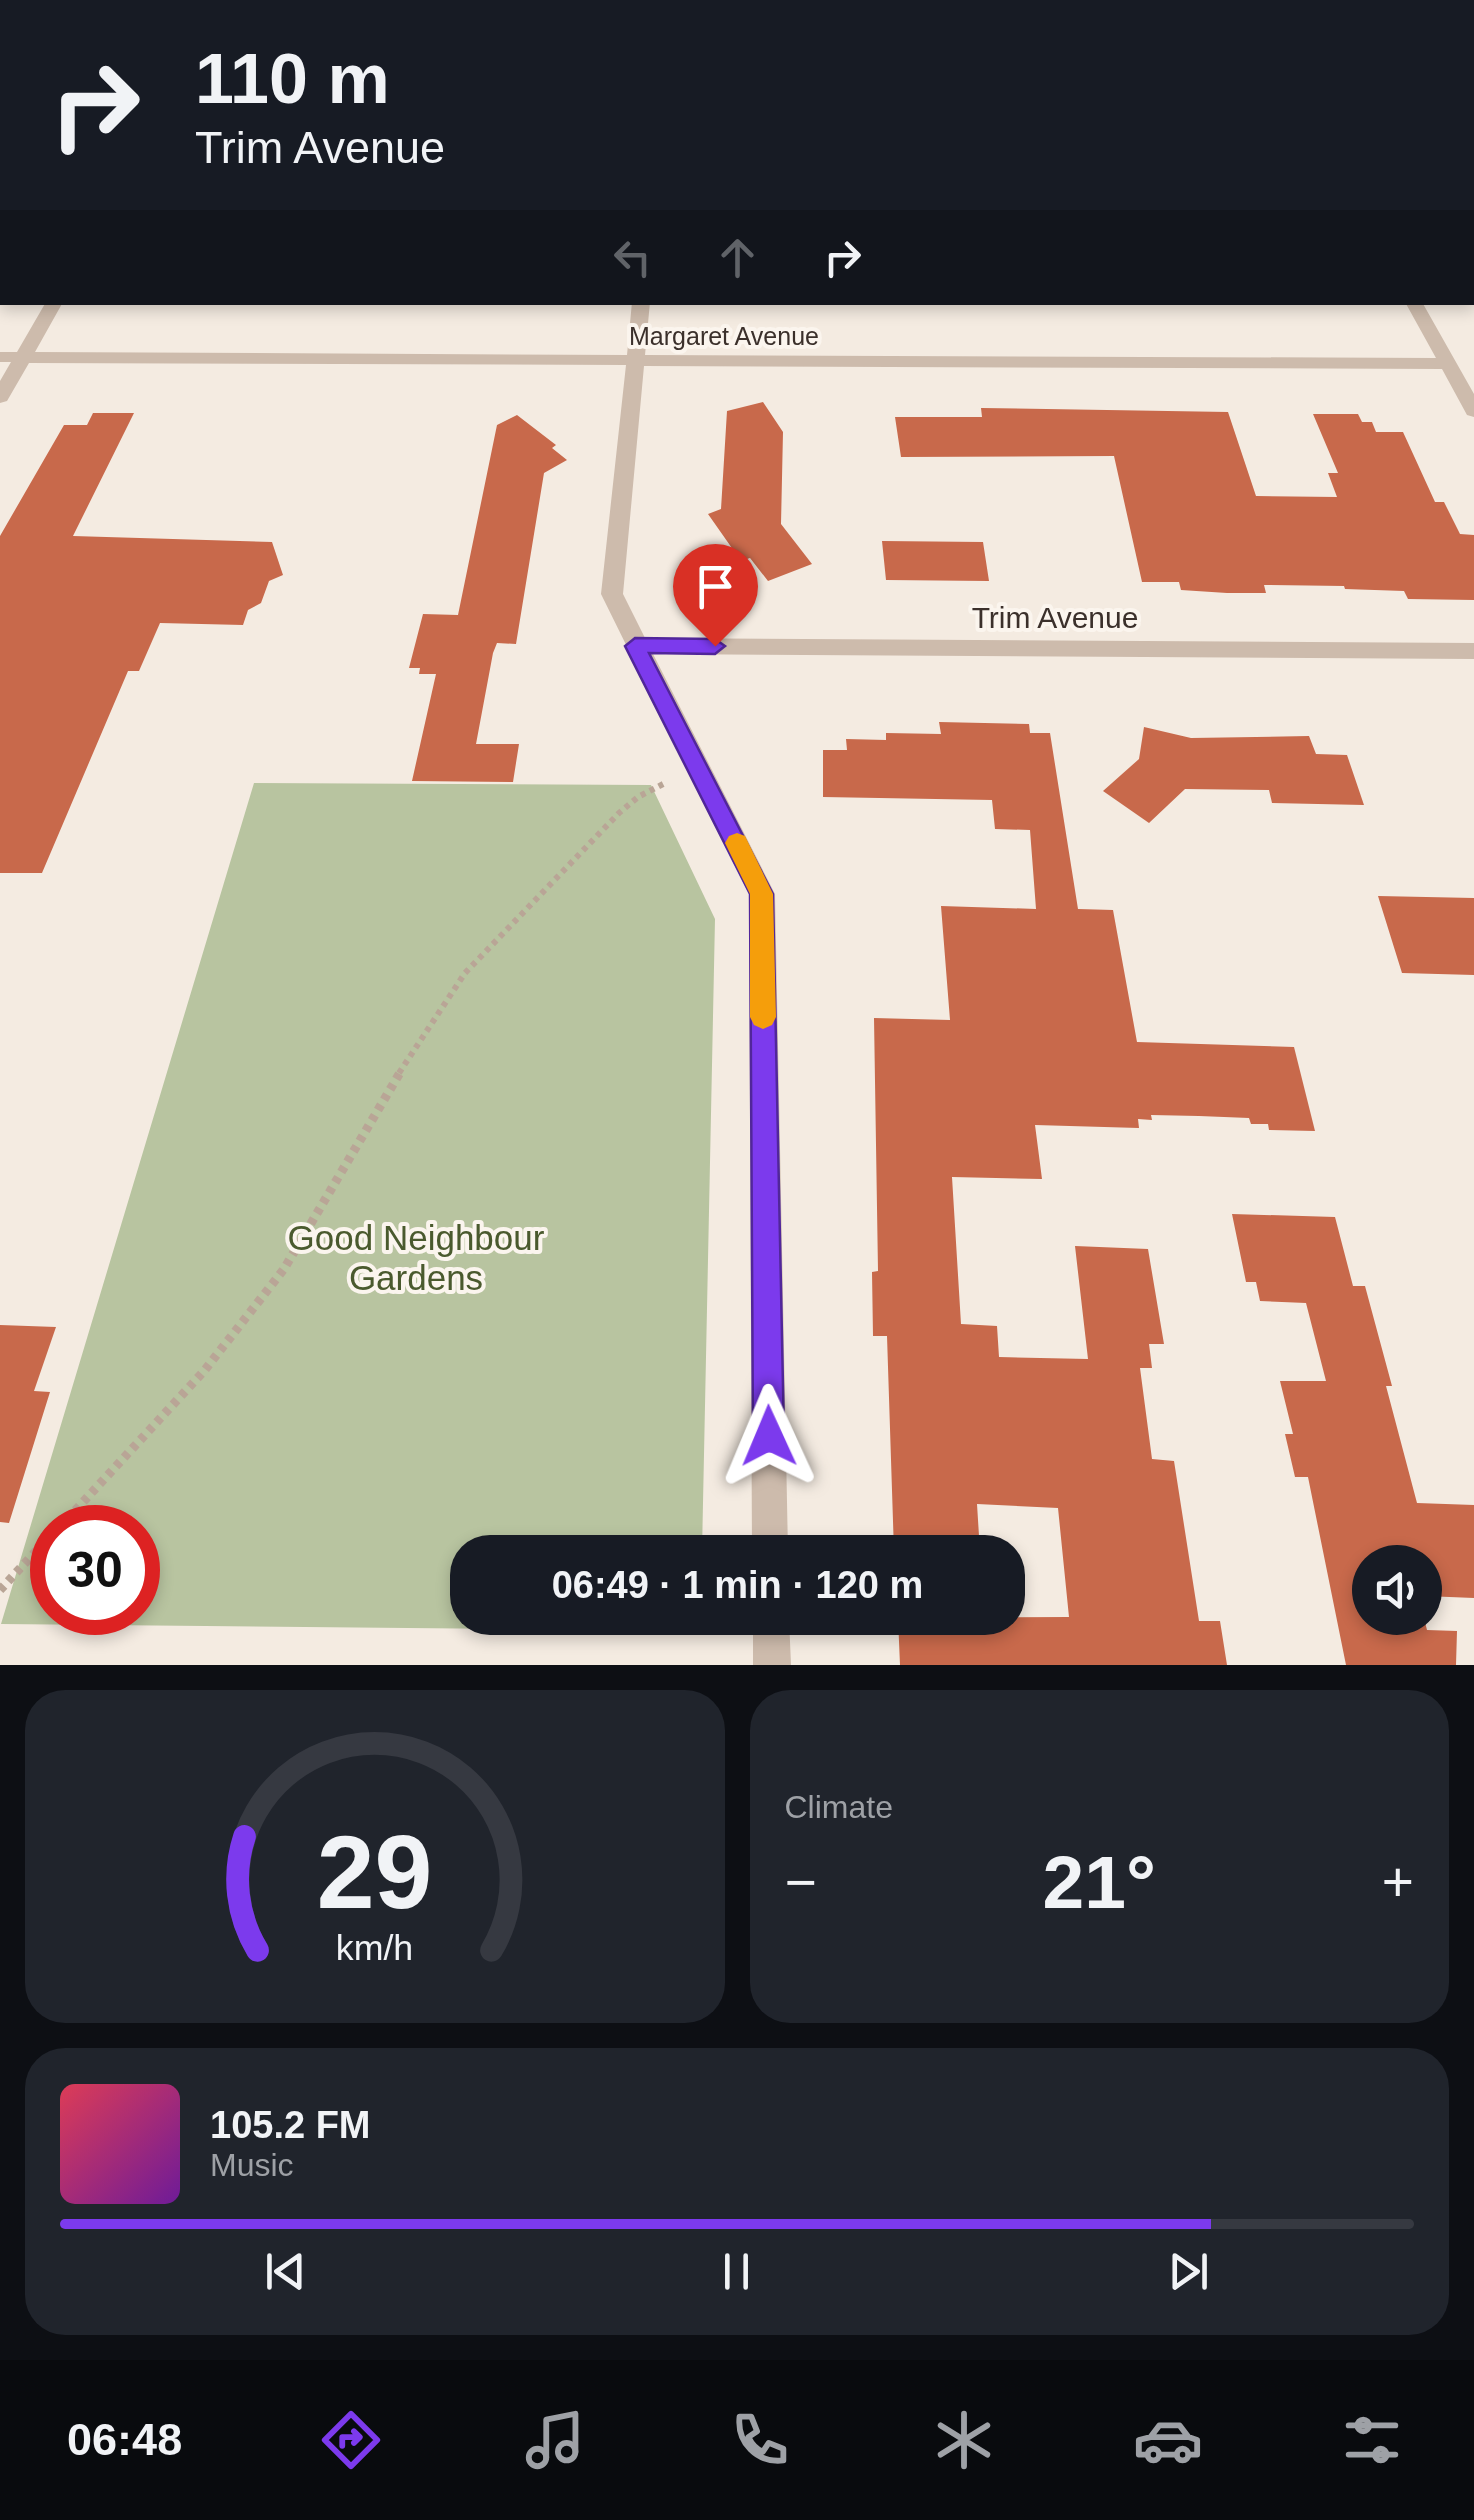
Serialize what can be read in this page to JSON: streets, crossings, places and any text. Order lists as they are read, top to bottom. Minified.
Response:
{"streets":{"street":["Margaret Avenue","Trim Avenue"]},"parks":["Good Neighbour Gardens"],"page":{"turn":["110 m","Trim Avenue"],"limit":"30","trip":"06:49 · 1 min · 120 m","tile":"Climate","heat":["−","21°","+"],"song":["105.2 FM","Music"],"tabs":"06:48","gauge":["29","km/h"]}}
